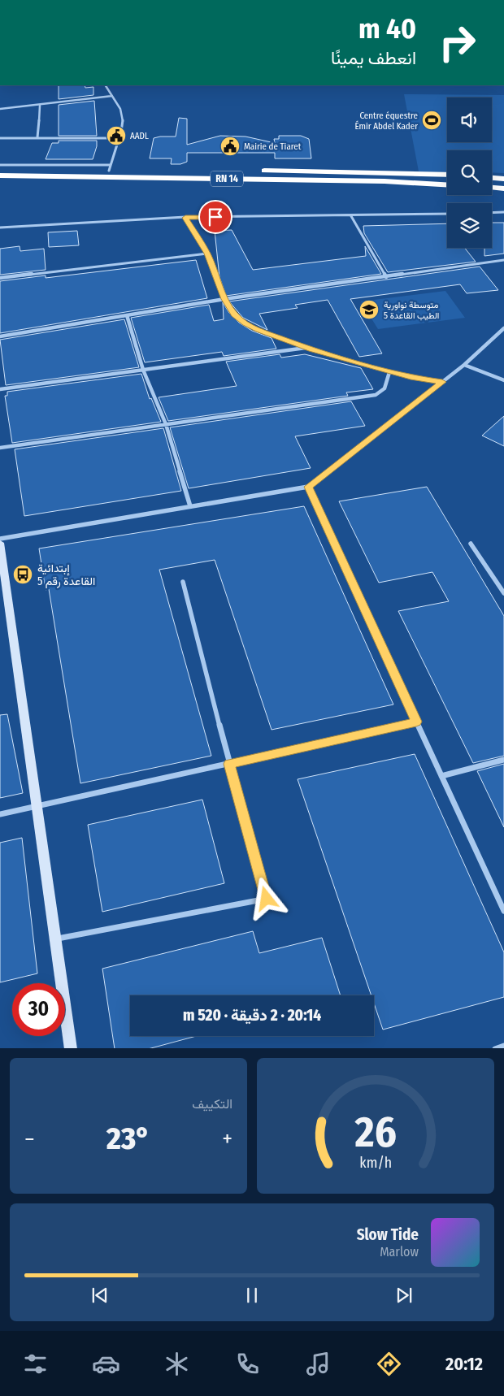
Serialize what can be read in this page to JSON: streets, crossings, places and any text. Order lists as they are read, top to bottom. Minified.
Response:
{"streets":{"highway":["RN 14"]},"places":{"sports":["Centre équestre Émir Abdel Kader"],"public building":["AADL","Mairie de Tiaret"],"school or university":["متوسطة نواورية الطيب القاعدة 5"],"bus stop":["إبتدائية القاعدة رقم 5"]},"page":{"turn":["40 m","انعطف يمينًا"],"limit":"30","trip":"20:14 · 2 دقيقة · 520 m","tile":"التكييف","heat":["−","23°","+"],"song":["Slow Tide","Marlow"],"tabs":"20:12","gauge":["26","km/h"]}}
